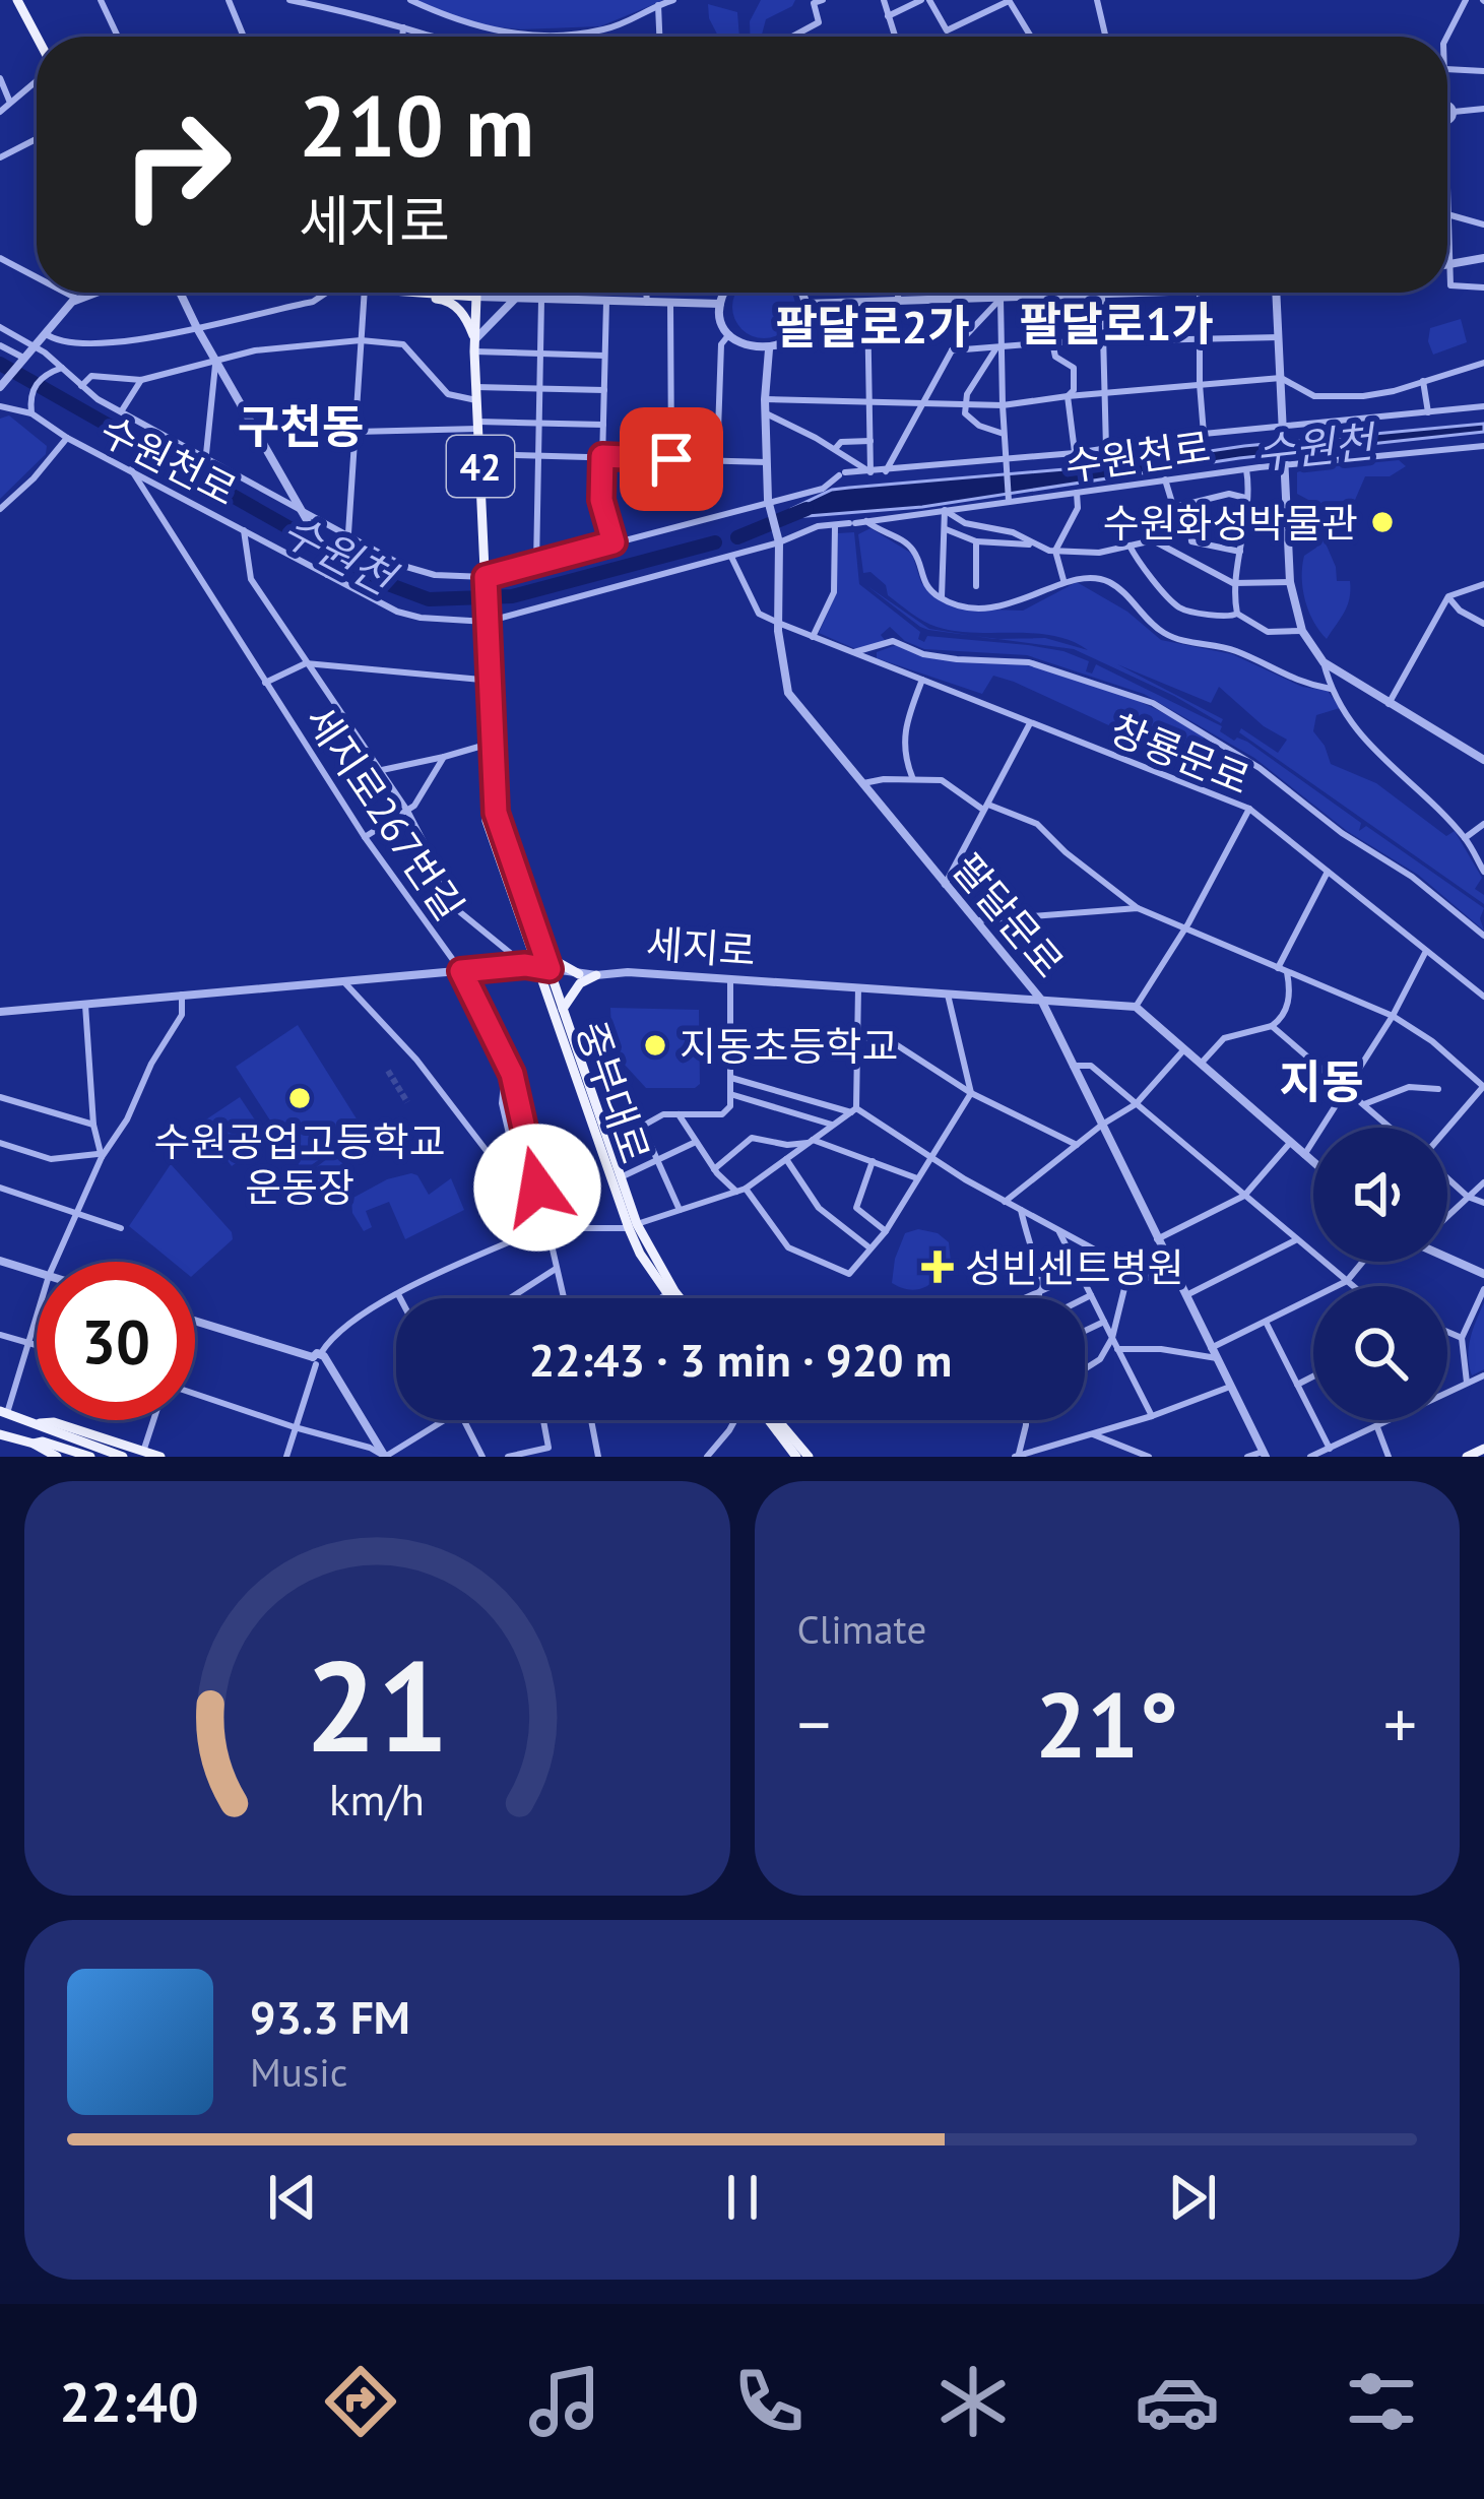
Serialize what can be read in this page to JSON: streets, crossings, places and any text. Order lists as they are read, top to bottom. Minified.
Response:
{"streets":{"main road":["42","중부대로"],"street":["수원천로","창룡문로","세지로267번길","팔달문로","세지로"]},"crossings":[["수원천로","세지로267번길"],["수원천로","팔달문로"],["수원천로","중부대로"],["창룡문로","팔달문로"],["세지로267번길","세지로"],["팔달문로","세지로"],["세지로","중부대로"]],"districts":["팔달로1가","팔달로2가","구천동","지동"],"water":["수원천"],"places":{"other":["수원화성박물관","지동초등학교","수원공업고등학교 운동장"],"health":["성빈센트병원"]},"page":{"turn":["210 m","세지로"],"limit":"30","trip":"22:43 · 3 min · 920 m","tile":"Climate","heat":["−","21°","+"],"song":["93.3 FM","Music"],"tabs":"22:40","gauge":["21","km/h"]}}
